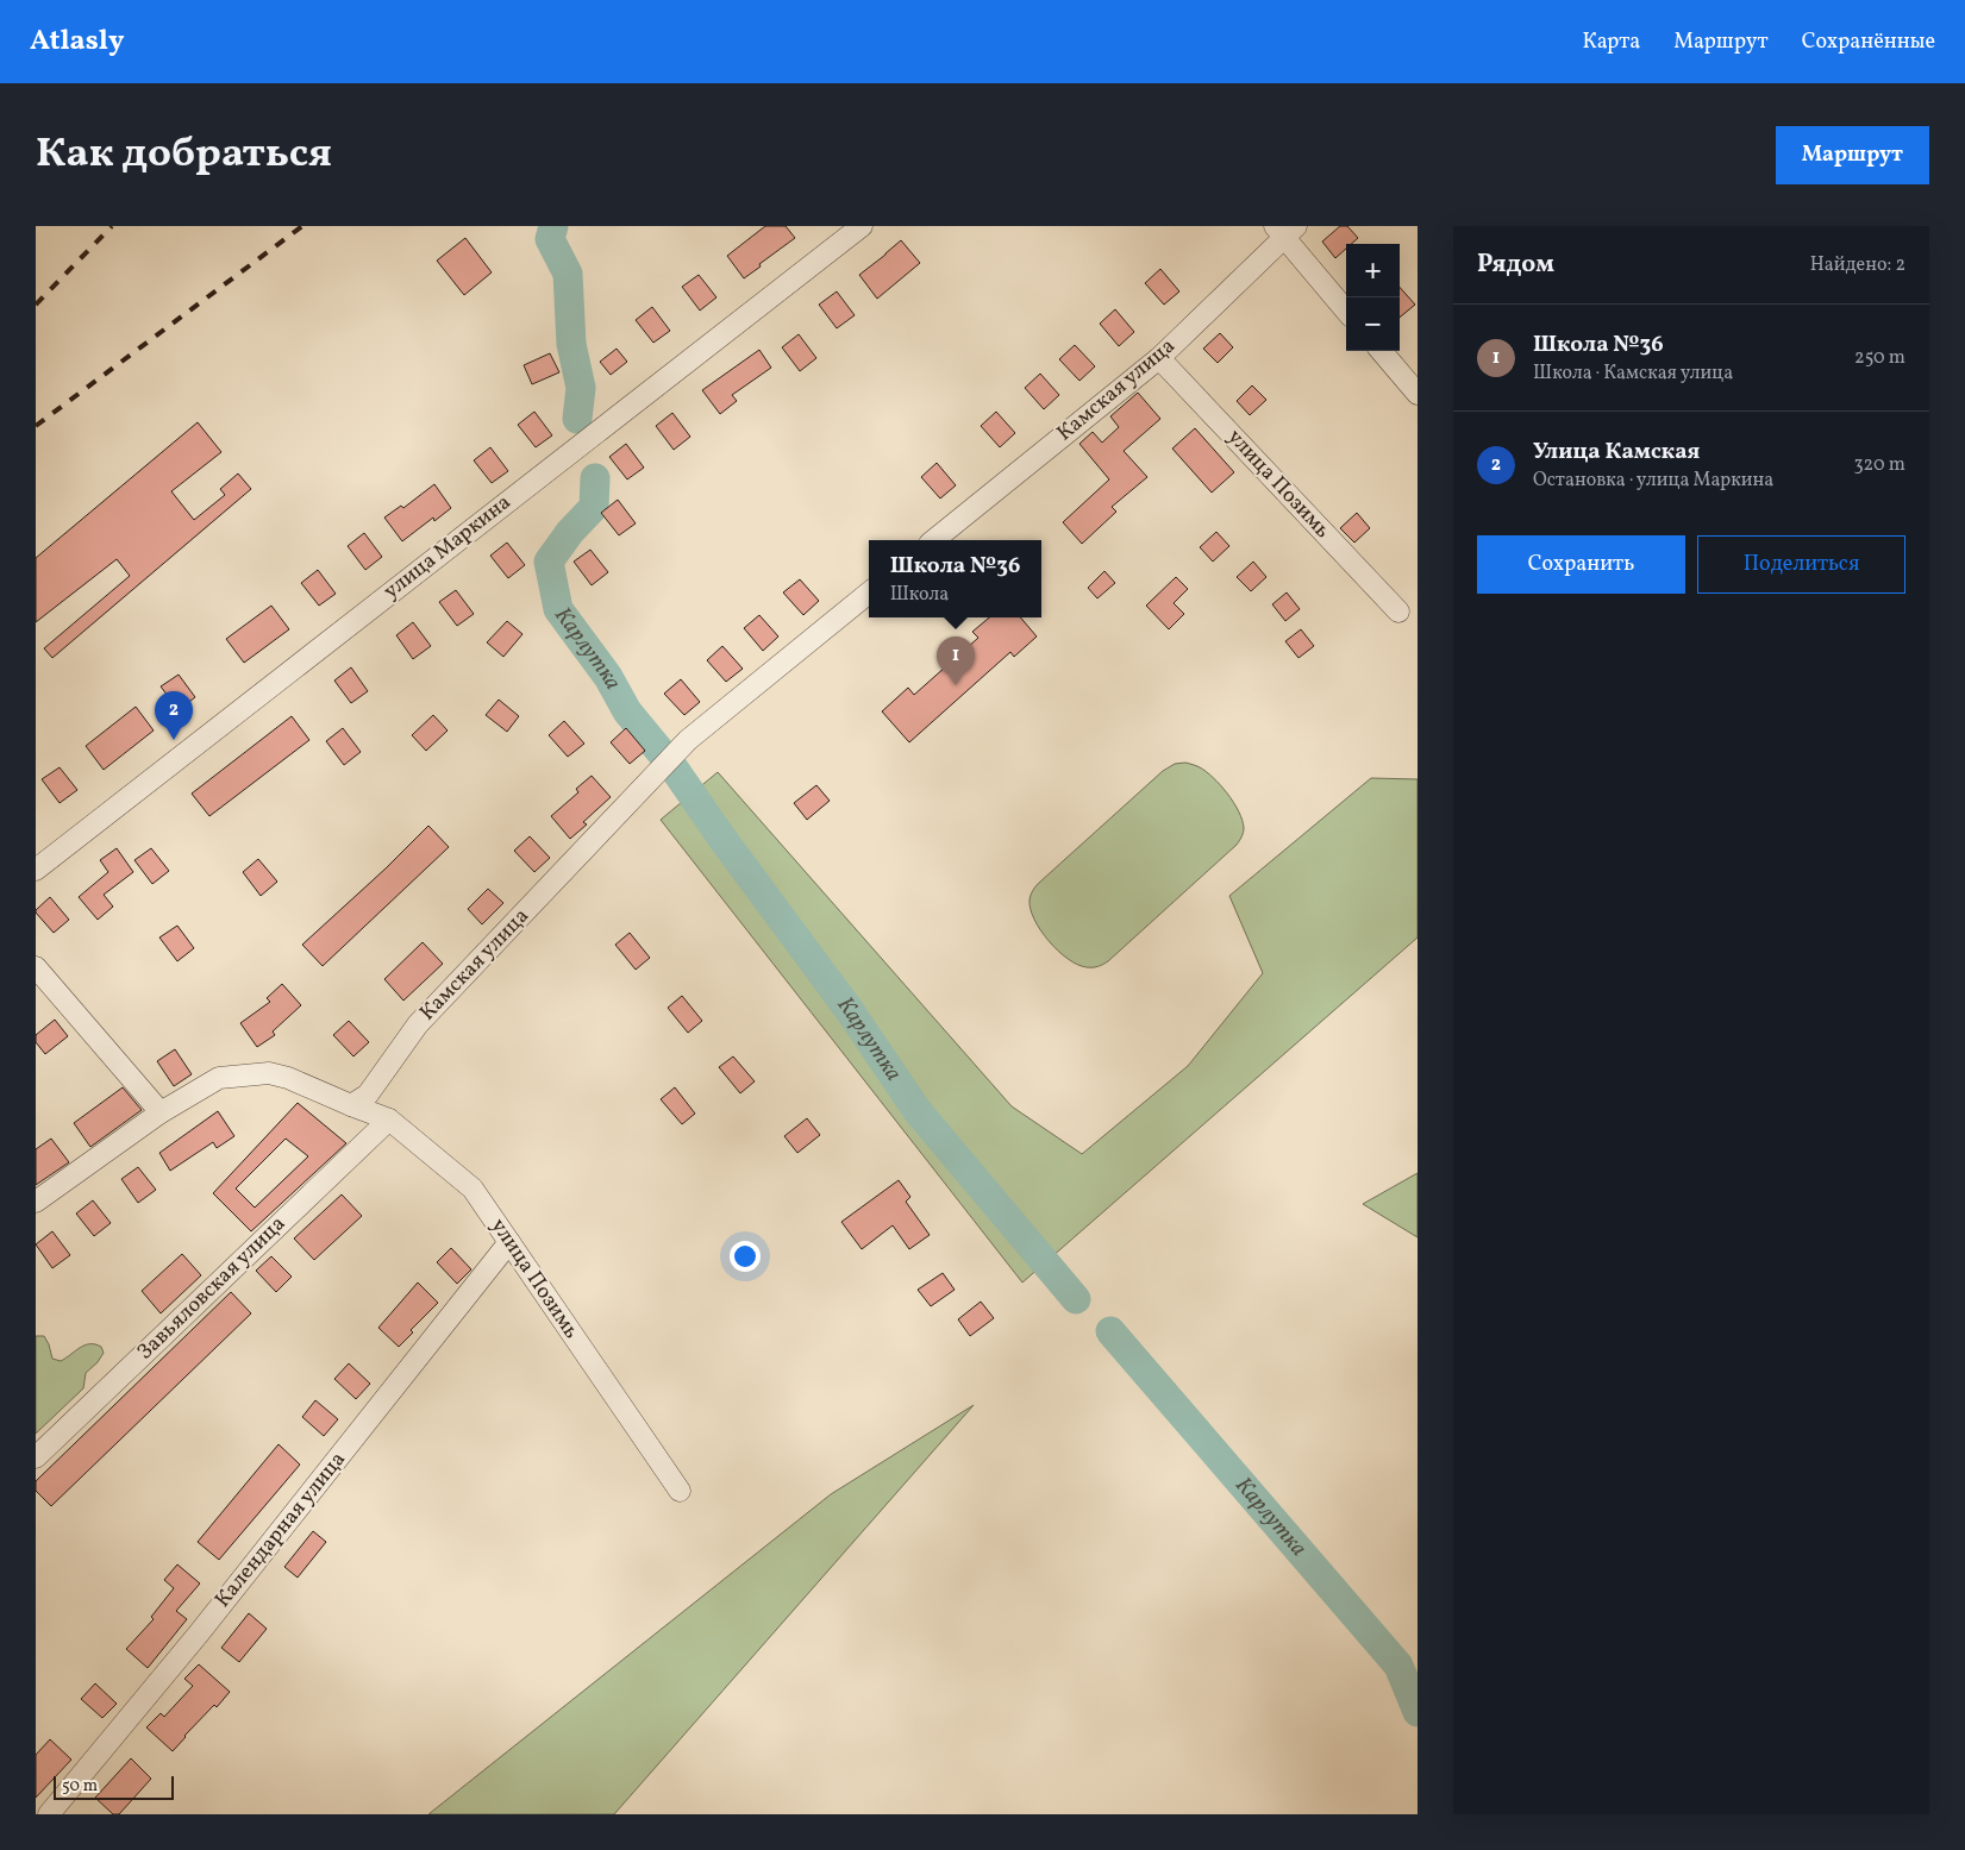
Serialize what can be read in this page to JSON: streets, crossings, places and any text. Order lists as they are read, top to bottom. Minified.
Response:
{"streets":{"street":["Камская улица","улица Позимь","улица Маркина","Завьяловская улица","Календарная улица"]},"crossings":[["Камская улица","улица Позимь"],["улица Позимь","Завьяловская улица"],["улица Позимь","Календарная улица"]],"water":["Карлутка"],"scale_bar":"50 m","page":{"header":"Atlasly","nav":["Карта","Маршрут","Сохранённые"],"title":"Как добраться","buttons":["Маршрут",["Сохранить","Поделиться"]],"heading":["Рядом","Найдено: 2"],"map_buttons":["+","−"],"list":[{"mark":"1","name":"Школа №36","note":"Школа · Камская улица","value":"250 m"},{"mark":"2","name":"Улица Камская","note":"Остановка · улица Маркина","value":"320 m"}],"popup":["Школа №36","Школа"],"pins":["1","2"],"scale":"50 m"}}
